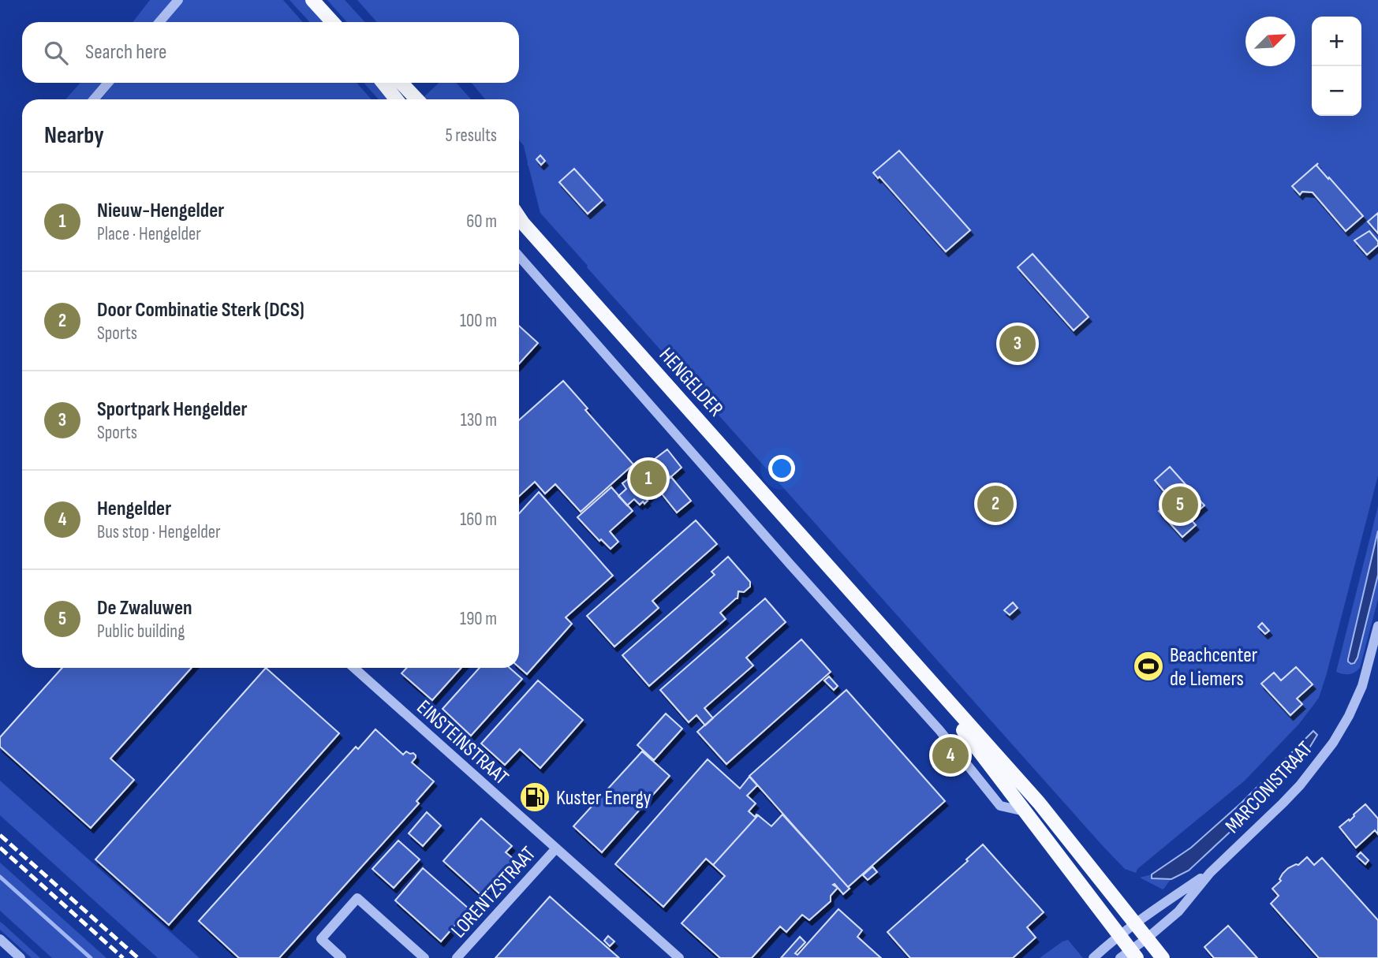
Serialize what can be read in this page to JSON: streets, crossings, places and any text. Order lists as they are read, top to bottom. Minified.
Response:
{"streets":{"main road":["HENGELDER"],"street":["EINSTEINSTRAAT","MARCONISTRAAT","LORENTZSTRAAT"]},"crossings":[["HENGELDER","MARCONISTRAAT"],["EINSTEINSTRAAT","LORENTZSTRAAT"]],"places":{"sports":["Beachcenter de Liemers"],"fuel station":["Kuster Energy"]},"north":"top right","page":{"map_buttons":["+","−"],"search":"Search here","heading":["Nearby","5 results"],"list":[{"mark":"1","name":"Nieuw-Hengelder","note":"Place · Hengelder","value":"60 m"},{"mark":"2","name":"Door Combinatie Sterk (DCS)","note":"Sports","value":"100 m"},{"mark":"3","name":"Sportpark Hengelder","note":"Sports","value":"130 m"},{"mark":"4","name":"Hengelder","note":"Bus stop · Hengelder","value":"160 m"},{"mark":"5","name":"De Zwaluwen","note":"Public building","value":"190 m"}],"pins":["3","1","2","5","4"]}}
